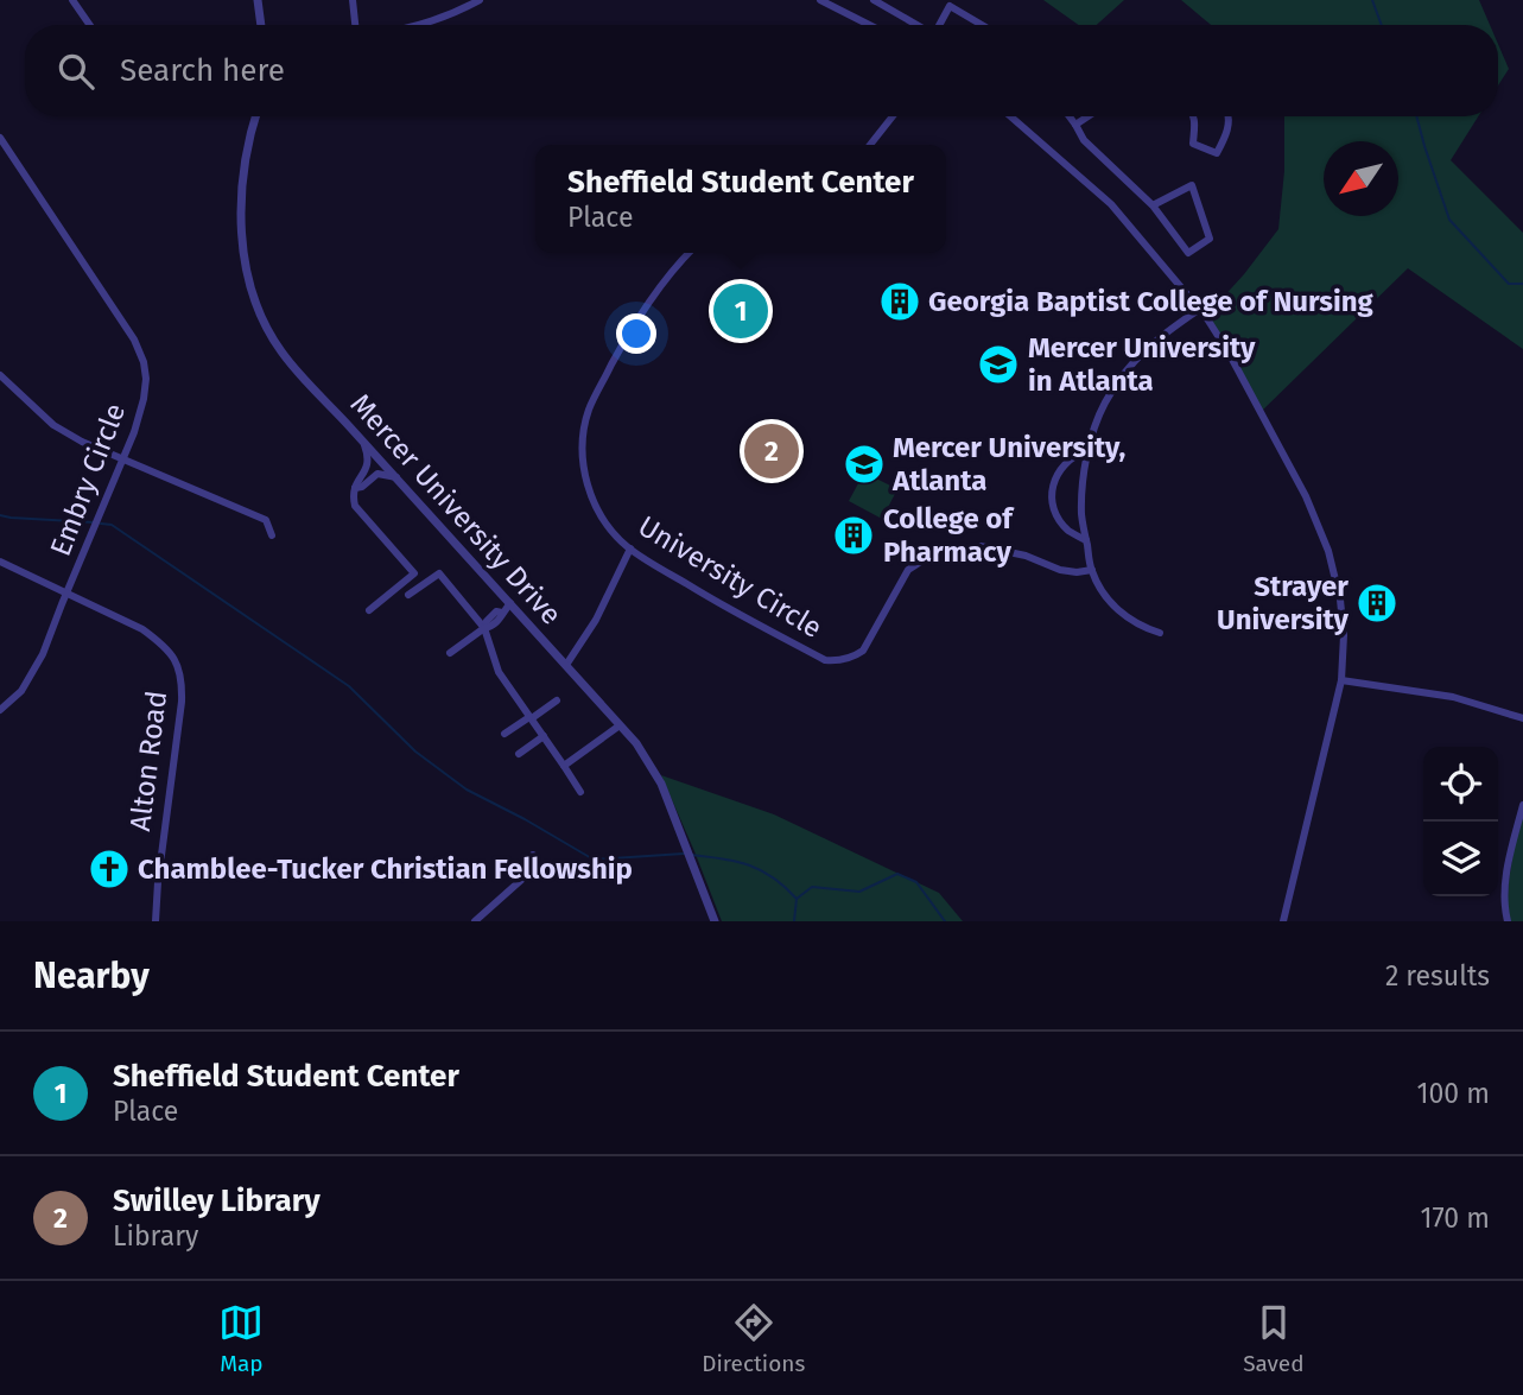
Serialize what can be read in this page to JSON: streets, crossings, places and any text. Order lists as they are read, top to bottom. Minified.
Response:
{"streets":{"street":["Embry Circle","Mercer University Drive","University Circle","Alton Road"]},"crossings":[["Embry Circle","Alton Road"]],"places":{"building":["Georgia Baptist College of Nursing","College of Pharmacy","Strayer University"],"school or university":["Mercer University in Atlanta","Mercer University, Atlanta"],"church":["Chamblee-Tucker Christian Fellowship"]},"north":"bottom left","page":{"search":"Search here","popup":["Sheffield Student Center","Place"],"pins":["1","2"],"heading":["Nearby","2 results"],"list":[{"mark":"1","name":"Sheffield Student Center","note":"Place","value":"100 m"},{"mark":"2","name":"Swilley Library","note":"Library","value":"170 m"}],"nav":["Map","Directions","Saved"]}}
